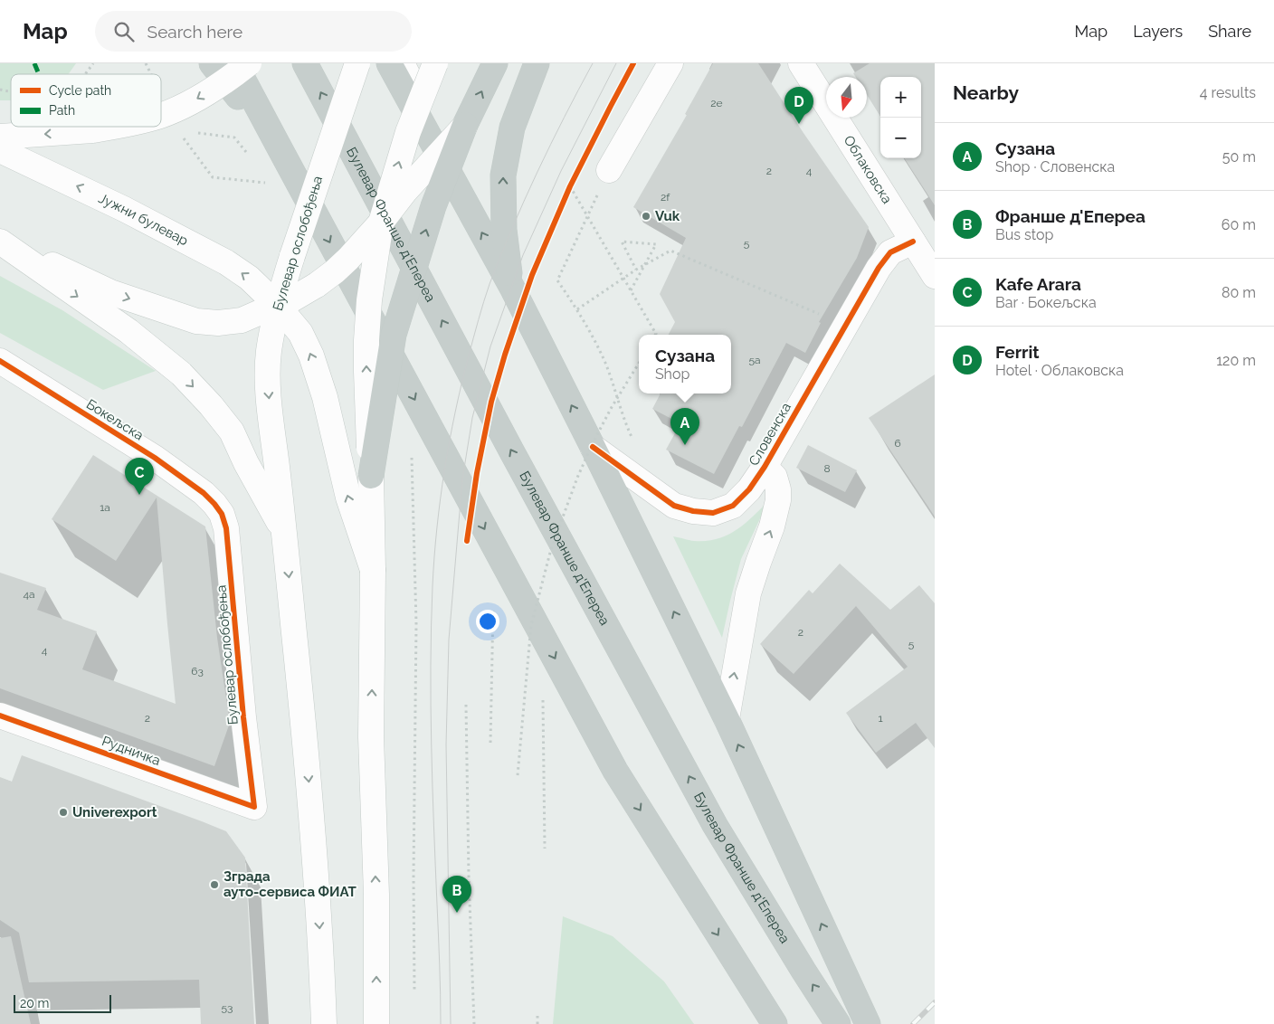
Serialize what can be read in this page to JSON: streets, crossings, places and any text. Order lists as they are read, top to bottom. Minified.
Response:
{"streets":{"highway":["Булевар Франше д'Епереа"],"main road":["Облаковска","Јужни булевар","Булевар ослобођења","Бокељска","Словенска","Рудничка"]},"crossings":[["Облаковска","Словенска"],["Јужни булевар","Булевар ослобођења"],["Булевар ослобођења","Бокељска"],["Булевар ослобођења","Рудничка"]],"places":["Vuk","Univerexport","Зграда ауто-сервиса ФИАТ"],"house_numbers":["2e","2","4","2f","5","5a","6","8","1a","4a","2","5","4","63","2","1","53"],"legend":["Cycle path","Path"],"scale_bar":"20 m","north":"bottom","page":{"header":"Map","search":"Search here","nav":["Map","Layers","Share"],"heading":["Nearby","4 results"],"map_buttons":["+","−"],"pins":["D","A","C","B"],"list":[{"mark":"A","name":"Сузана","note":"Shop · Словенска","value":"50 m"},{"mark":"B","name":"Франше д'Епереа","note":"Bus stop","value":"60 m"},{"mark":"C","name":"Kafe Arara","note":"Bar · Бокељска","value":"80 m"},{"mark":"D","name":"Ferrit","note":"Hotel · Облаковска","value":"120 m"}],"popup":["Сузана","Shop"],"scale":"20 m"}}
